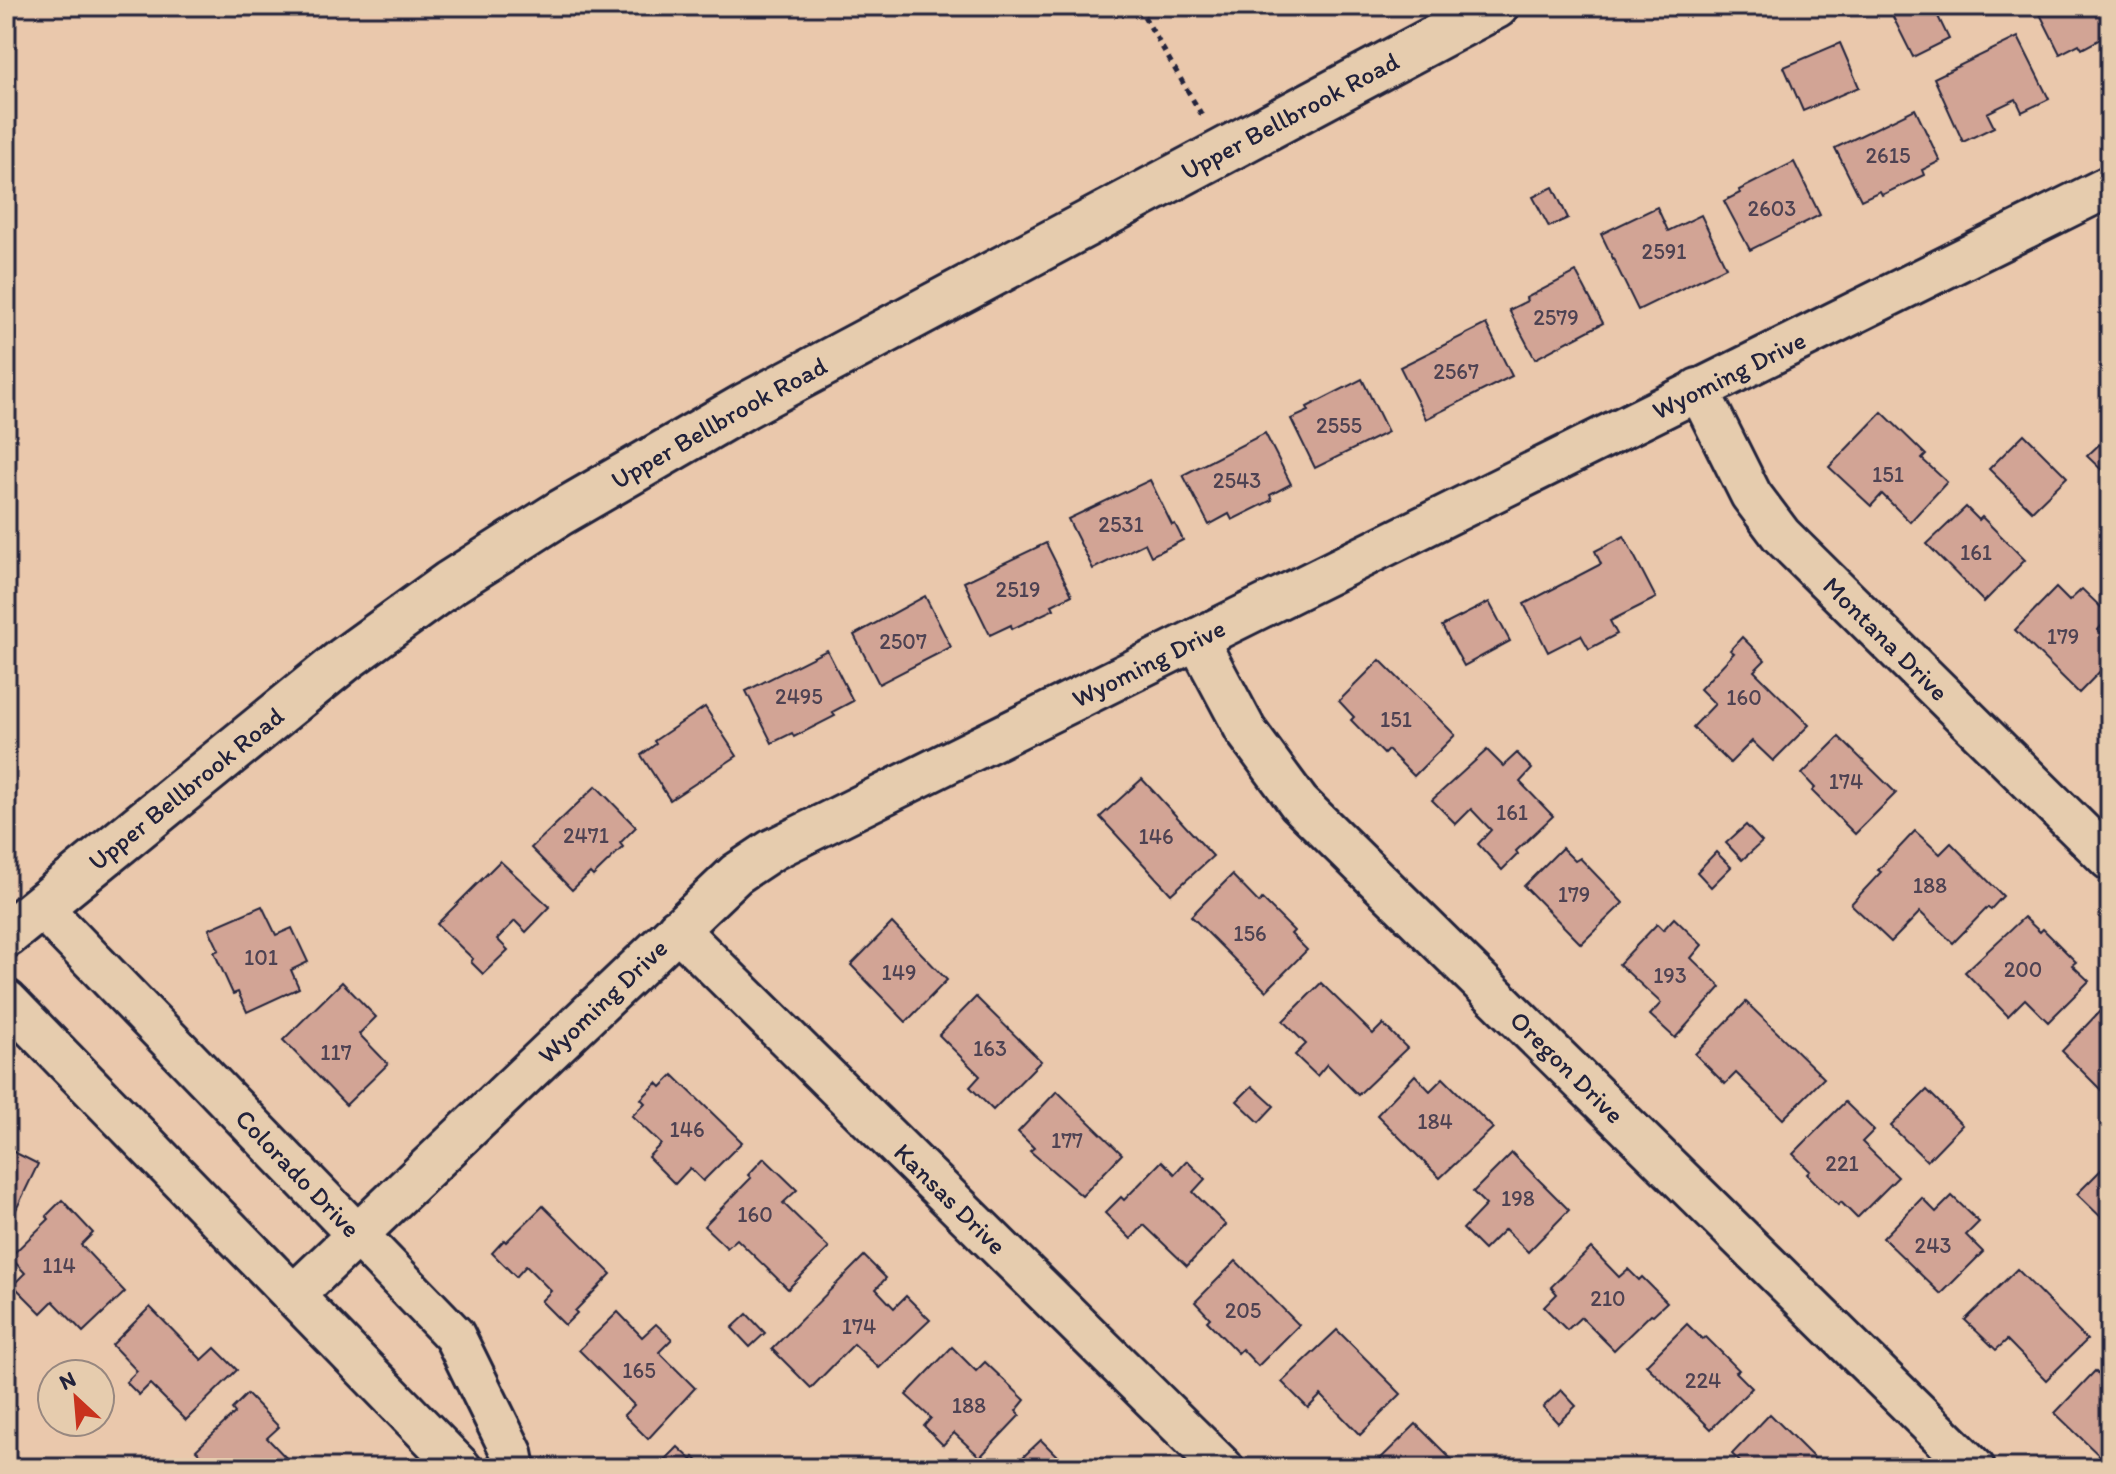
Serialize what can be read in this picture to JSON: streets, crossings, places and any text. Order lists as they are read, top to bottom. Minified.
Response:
{"streets":{"main road":["Upper Bellbrook Road"],"street":["Wyoming Drive","Montana Drive","Oregon Drive","Colorado Drive","Kansas Drive"]},"crossings":[["Upper Bellbrook Road","Colorado Drive"],["Wyoming Drive","Montana Drive"],["Wyoming Drive","Oregon Drive"],["Wyoming Drive","Colorado Drive"],["Wyoming Drive","Kansas Drive"]],"house_numbers":["2615","2603","2591","2579","2567","2555","151","2543","2531","161","2519","179","2507","2495","160","151","174","161","2471","146","188","179","156","101","200","149","193","163","117","184","146","177","221","198","160","243","114","210","205","174","165","224","188"],"north":"top left"}
